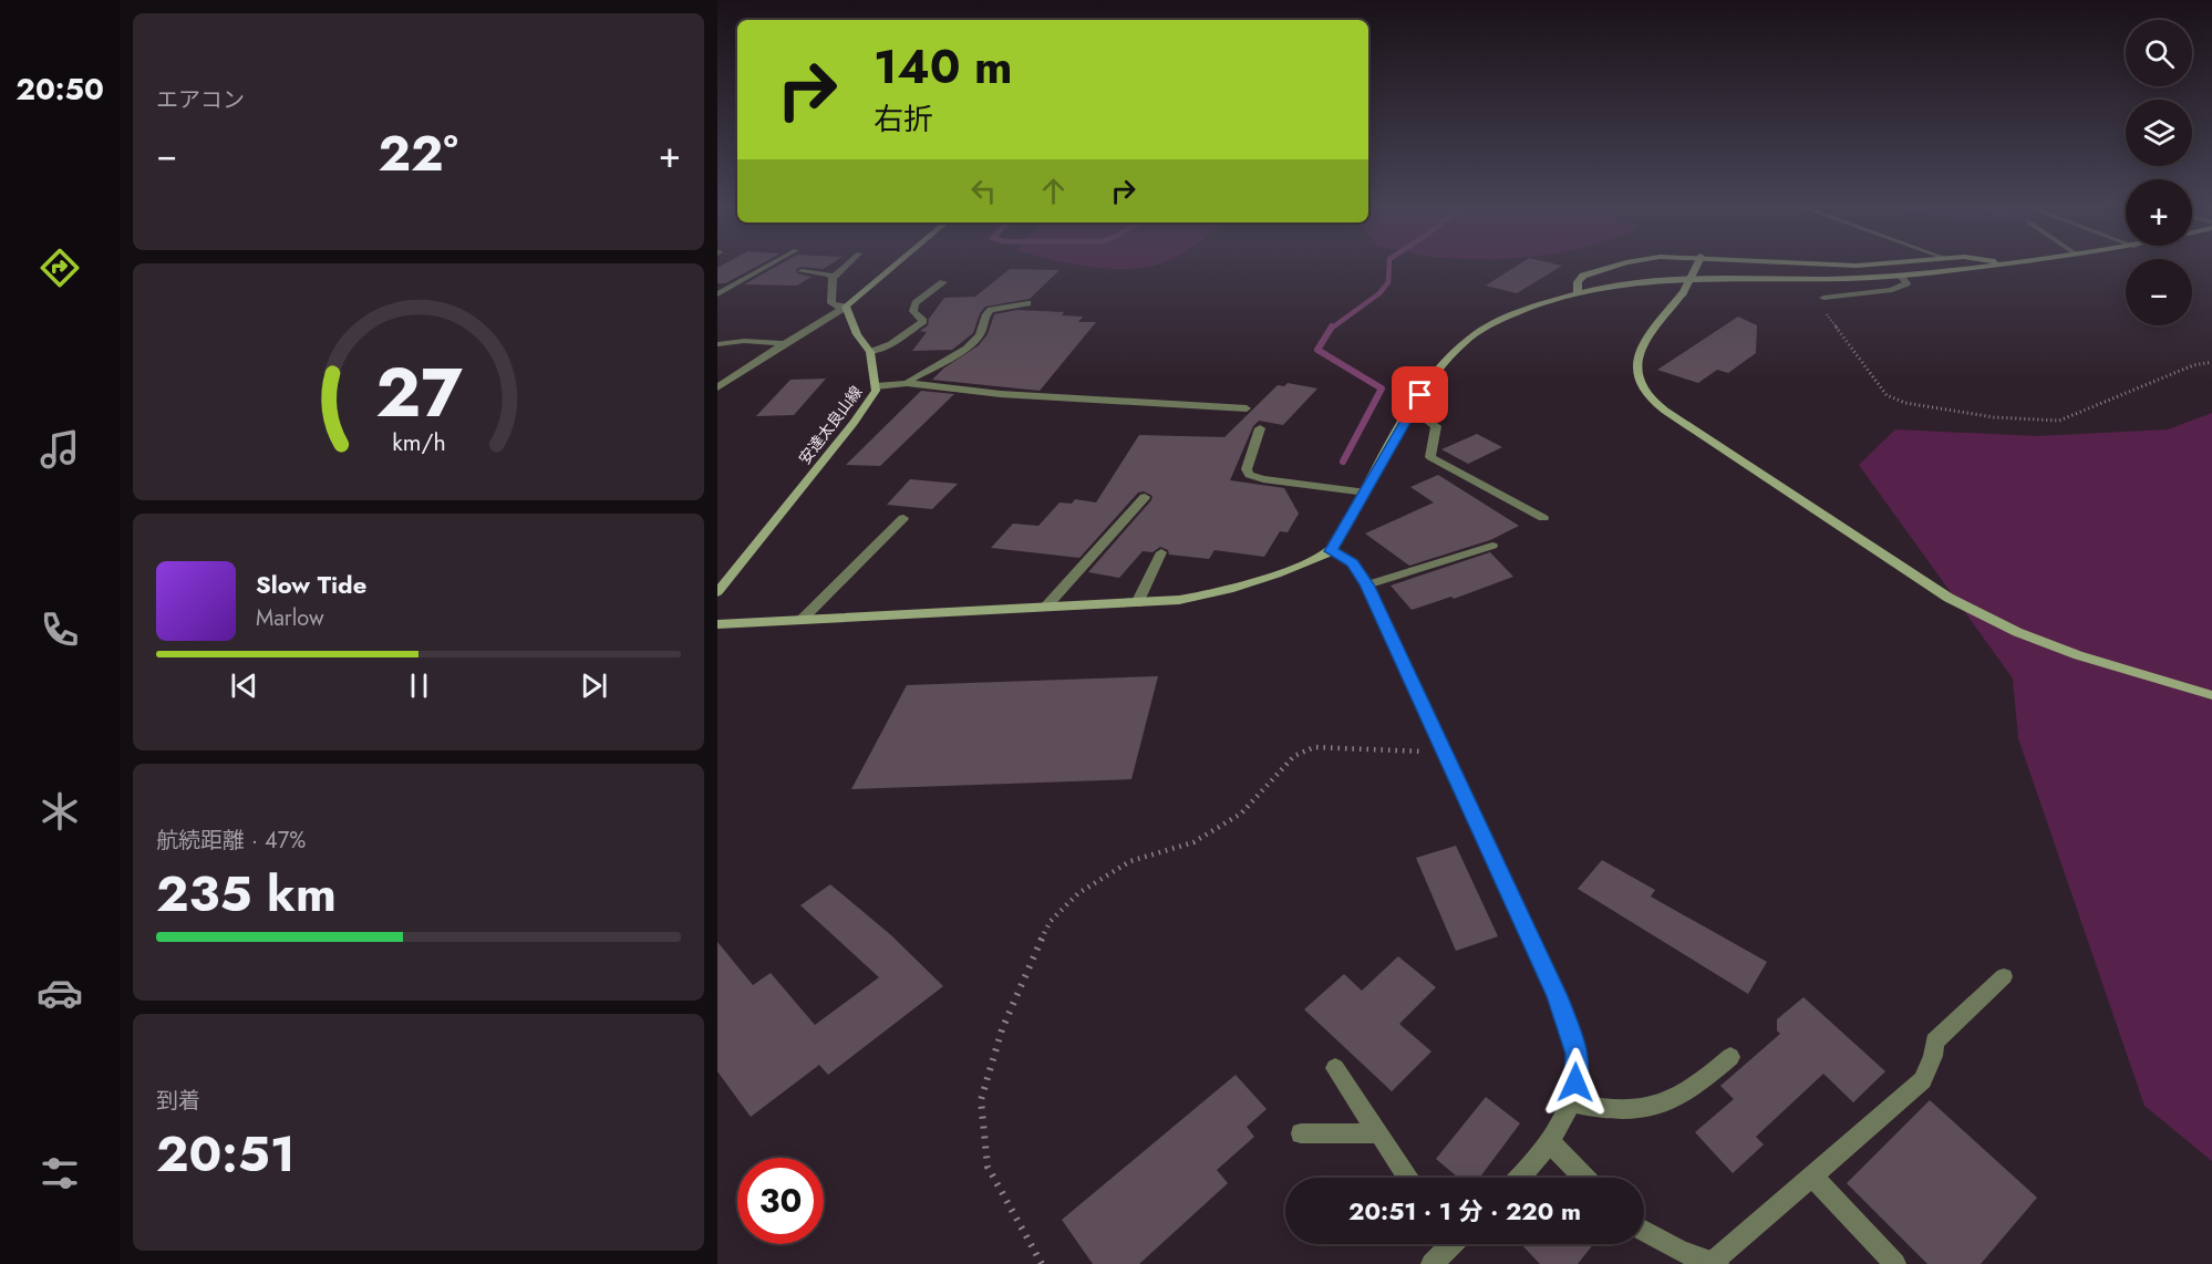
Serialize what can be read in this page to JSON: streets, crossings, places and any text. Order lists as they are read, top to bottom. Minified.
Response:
{"streets":{"street":["安達太良山線"]},"page":{"tabs":"20:50","tile":["エアコン",["航続距離 · 47%","235 km"],["到着","20:51"]],"map_buttons":["+","−"],"turn":["140 m","右折"],"heat":["−","22°","+"],"song":["Slow Tide","Marlow"],"limit":"30","trip":"20:51 · 1 分 · 220 m","gauge":["27","km/h"]}}
